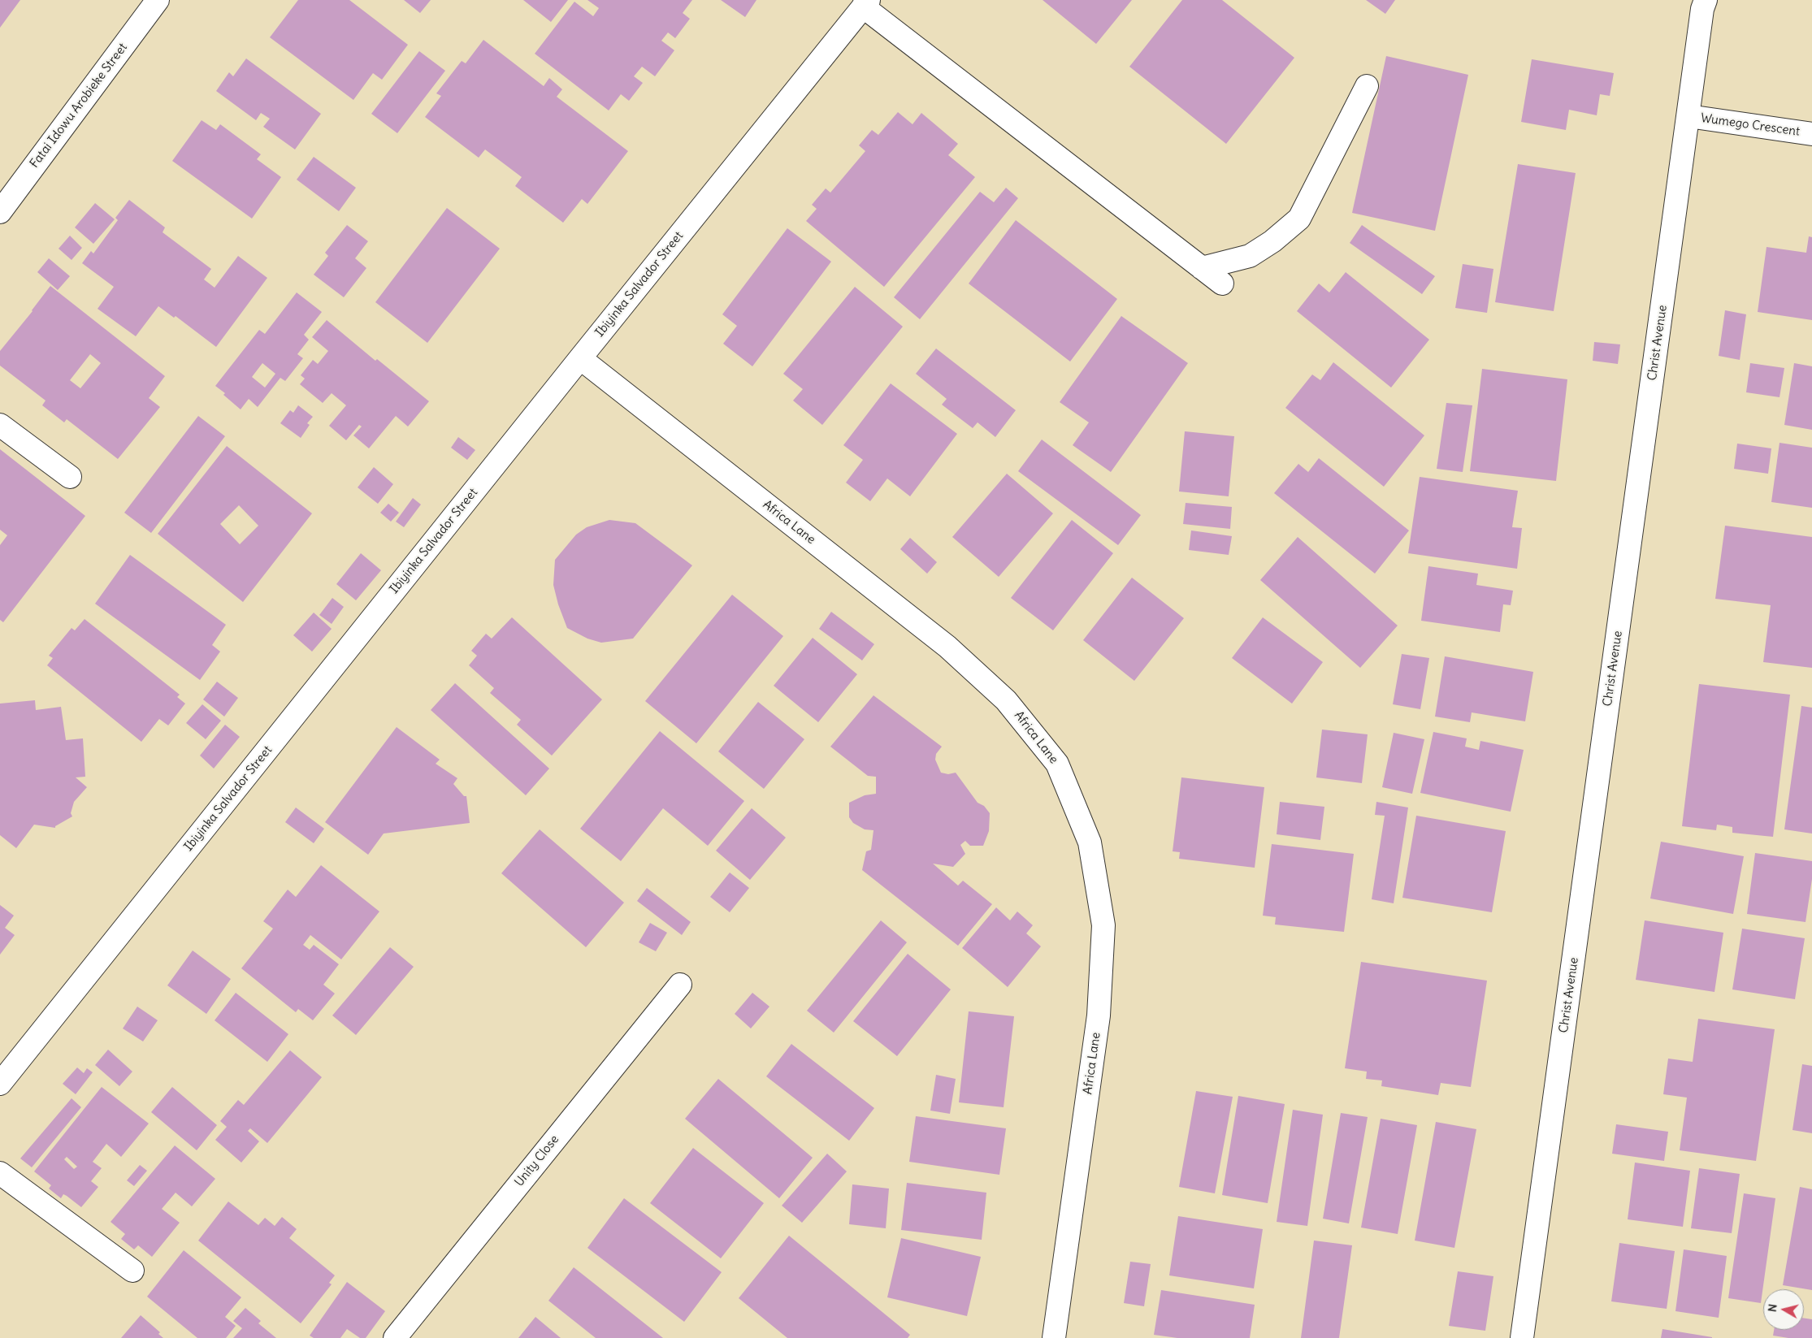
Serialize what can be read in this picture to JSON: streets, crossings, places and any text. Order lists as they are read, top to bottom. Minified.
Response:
{"streets":{"street":["Fatai Idowu Arobieke Street","Wumego Crescent","Ibiyinka Salvador Street","Christ Avenue","Africa Lane","Unity Close"]},"crossings":[["Wumego Crescent","Christ Avenue"],["Ibiyinka Salvador Street","Africa Lane"]],"north":"left"}
